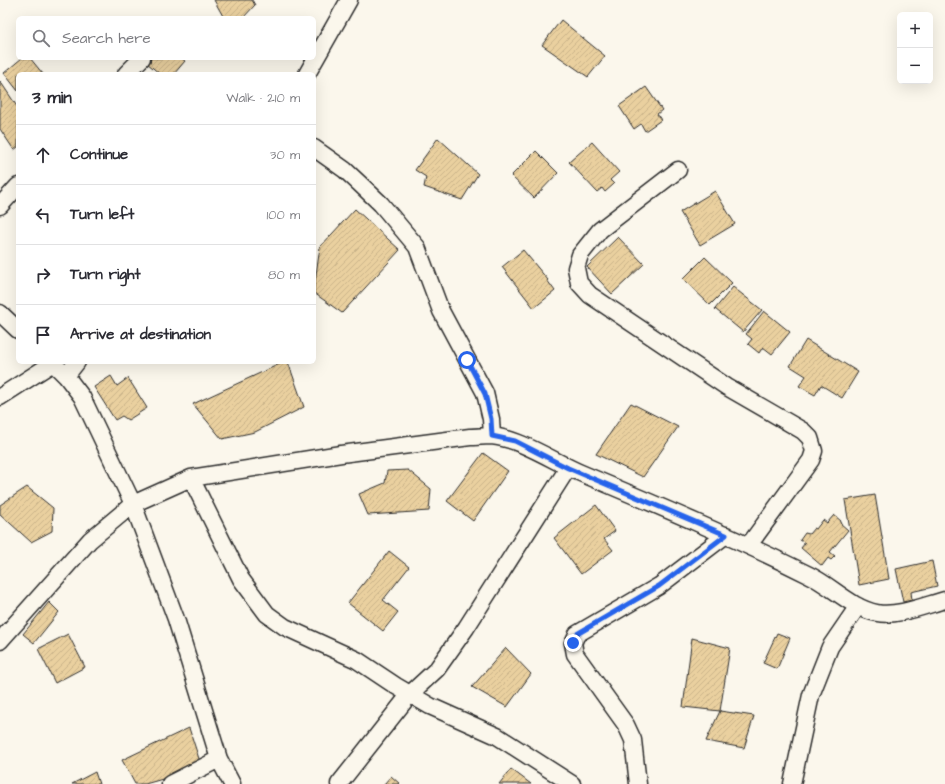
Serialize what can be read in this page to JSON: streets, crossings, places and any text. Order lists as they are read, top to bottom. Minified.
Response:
{"page":{"map_buttons":["+","−"],"search":"Search here","heading":["3 min","Walk · 210 m"],"list":[["Continue","30 m"],["Turn left","100 m"],["Turn right","80 m"],"Arrive at destination"]}}
